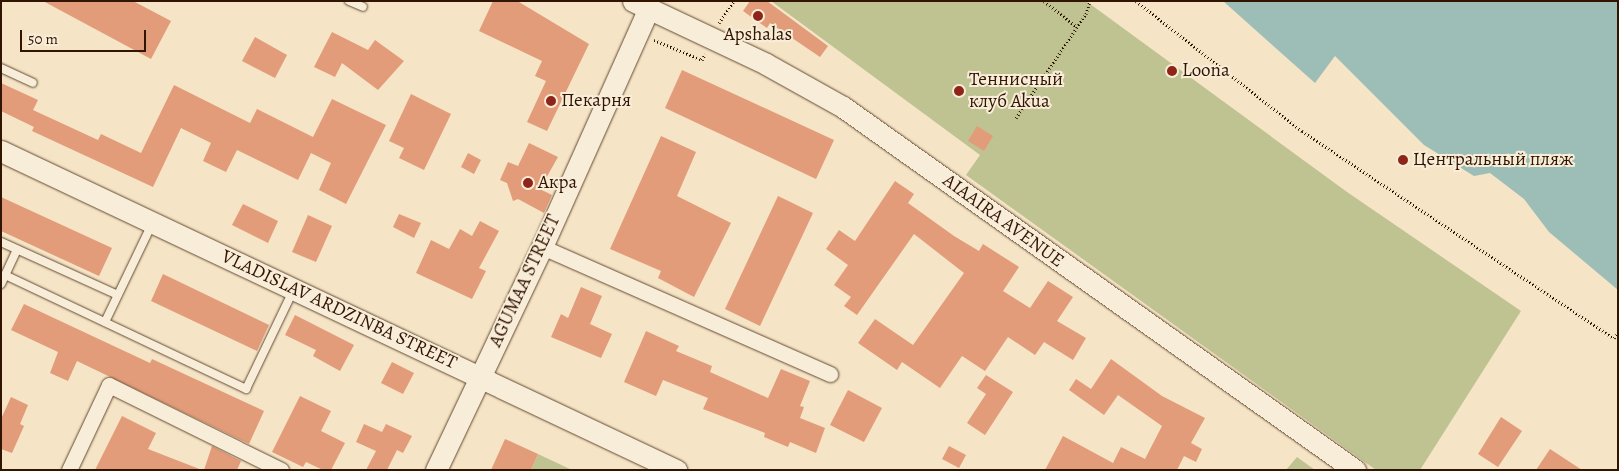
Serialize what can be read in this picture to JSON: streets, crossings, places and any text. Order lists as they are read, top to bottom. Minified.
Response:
{"streets":{"main road":["AIAAIRA AVENUE","AGUMAA STREET","VLADISLAV ARDZINBA STREET"]},"crossings":[["AIAAIRA AVENUE","AGUMAA STREET"],["AGUMAA STREET","VLADISLAV ARDZINBA STREET"]],"places":["Apshalas","Loona","Теннисный клуб Akua","Пекарня","Центральный пляж","Акра"],"scale_bar":"50 m"}
